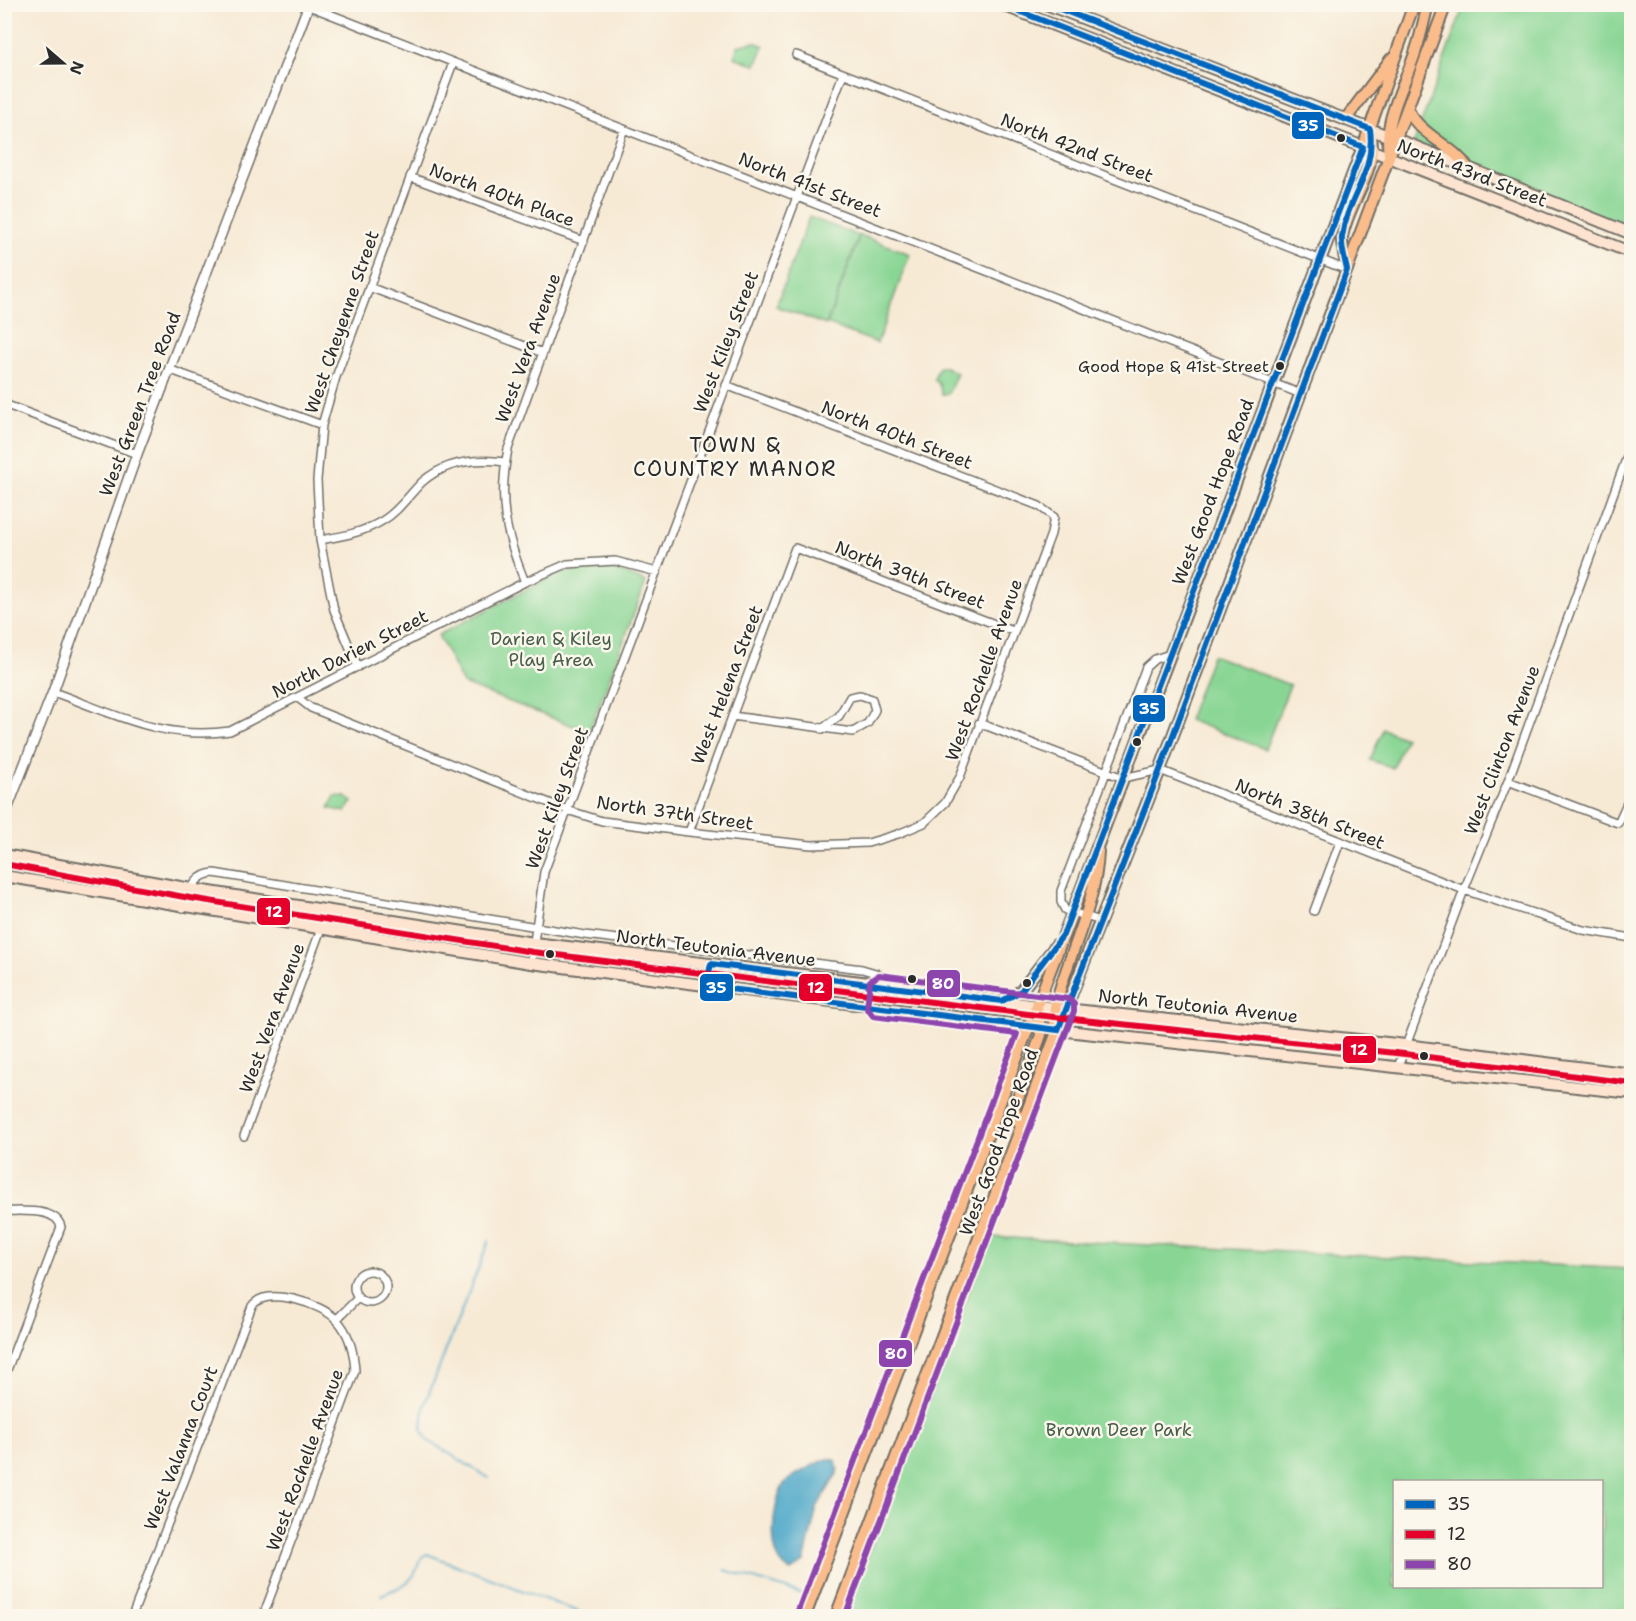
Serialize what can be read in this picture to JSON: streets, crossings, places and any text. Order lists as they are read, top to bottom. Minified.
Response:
{"streets":{"main road":["North 43rd Street","West Good Hope Road","North Teutonia Avenue"],"street":["North 42nd Street","North 41st Street","North 40th Place","West Cheyenne Street","West Kiley Street","West Vera Avenue","West Green Tree Road","North 40th Street","North 39th Street","North Darien Street","West Rochelle Avenue","West Helena Street","West Clinton Avenue","North 37th Street","North 38th Street","West Valanna Court"]},"crossings":[["North 42nd Street","West Kiley Street"],["North 42nd Street","West Good Hope Road"],["North 43rd Street","West Good Hope Road"],["North 41st Street","West Cheyenne Street"],["North 41st Street","West Kiley Street"],["North 41st Street","West Vera Avenue"],["North 41st Street","West Green Tree Road"],["North 41st Street","West Good Hope Road"],["North 40th Place","West Cheyenne Street"],["North 40th Place","West Vera Avenue"],["West Cheyenne Street","North Darien Street"],["West Kiley Street","North 40th Street"],["West Kiley Street","North Darien Street"],["West Kiley Street","North 37th Street"],["West Kiley Street","North Teutonia Avenue"],["West Vera Avenue","North Darien Street"],["West Vera Avenue","North Teutonia Avenue"],["West Green Tree Road","North Darien Street"],["North 40th Street","West Rochelle Avenue"],["West Good Hope Road","North Teutonia Avenue"],["North 39th Street","West Rochelle Avenue"],["North 39th Street","West Helena Street"],["North Darien Street","North 37th Street"],["West Rochelle Avenue","North 37th Street"],["West Rochelle Avenue","West Valanna Court"],["West Helena Street","North 37th Street"],["West Clinton Avenue","North 38th Street"],["West Clinton Avenue","North Teutonia Avenue"]],"districts":["TOWN & COUNTRY MANOR"],"parks":["Darien & Kiley Play Area","Brown Deer Park"],"places":["Good Hope & 41st Street"],"lines":["transit line 35","transit line 12","transit line 80"],"legend":["35","12","80"],"north":"right"}
